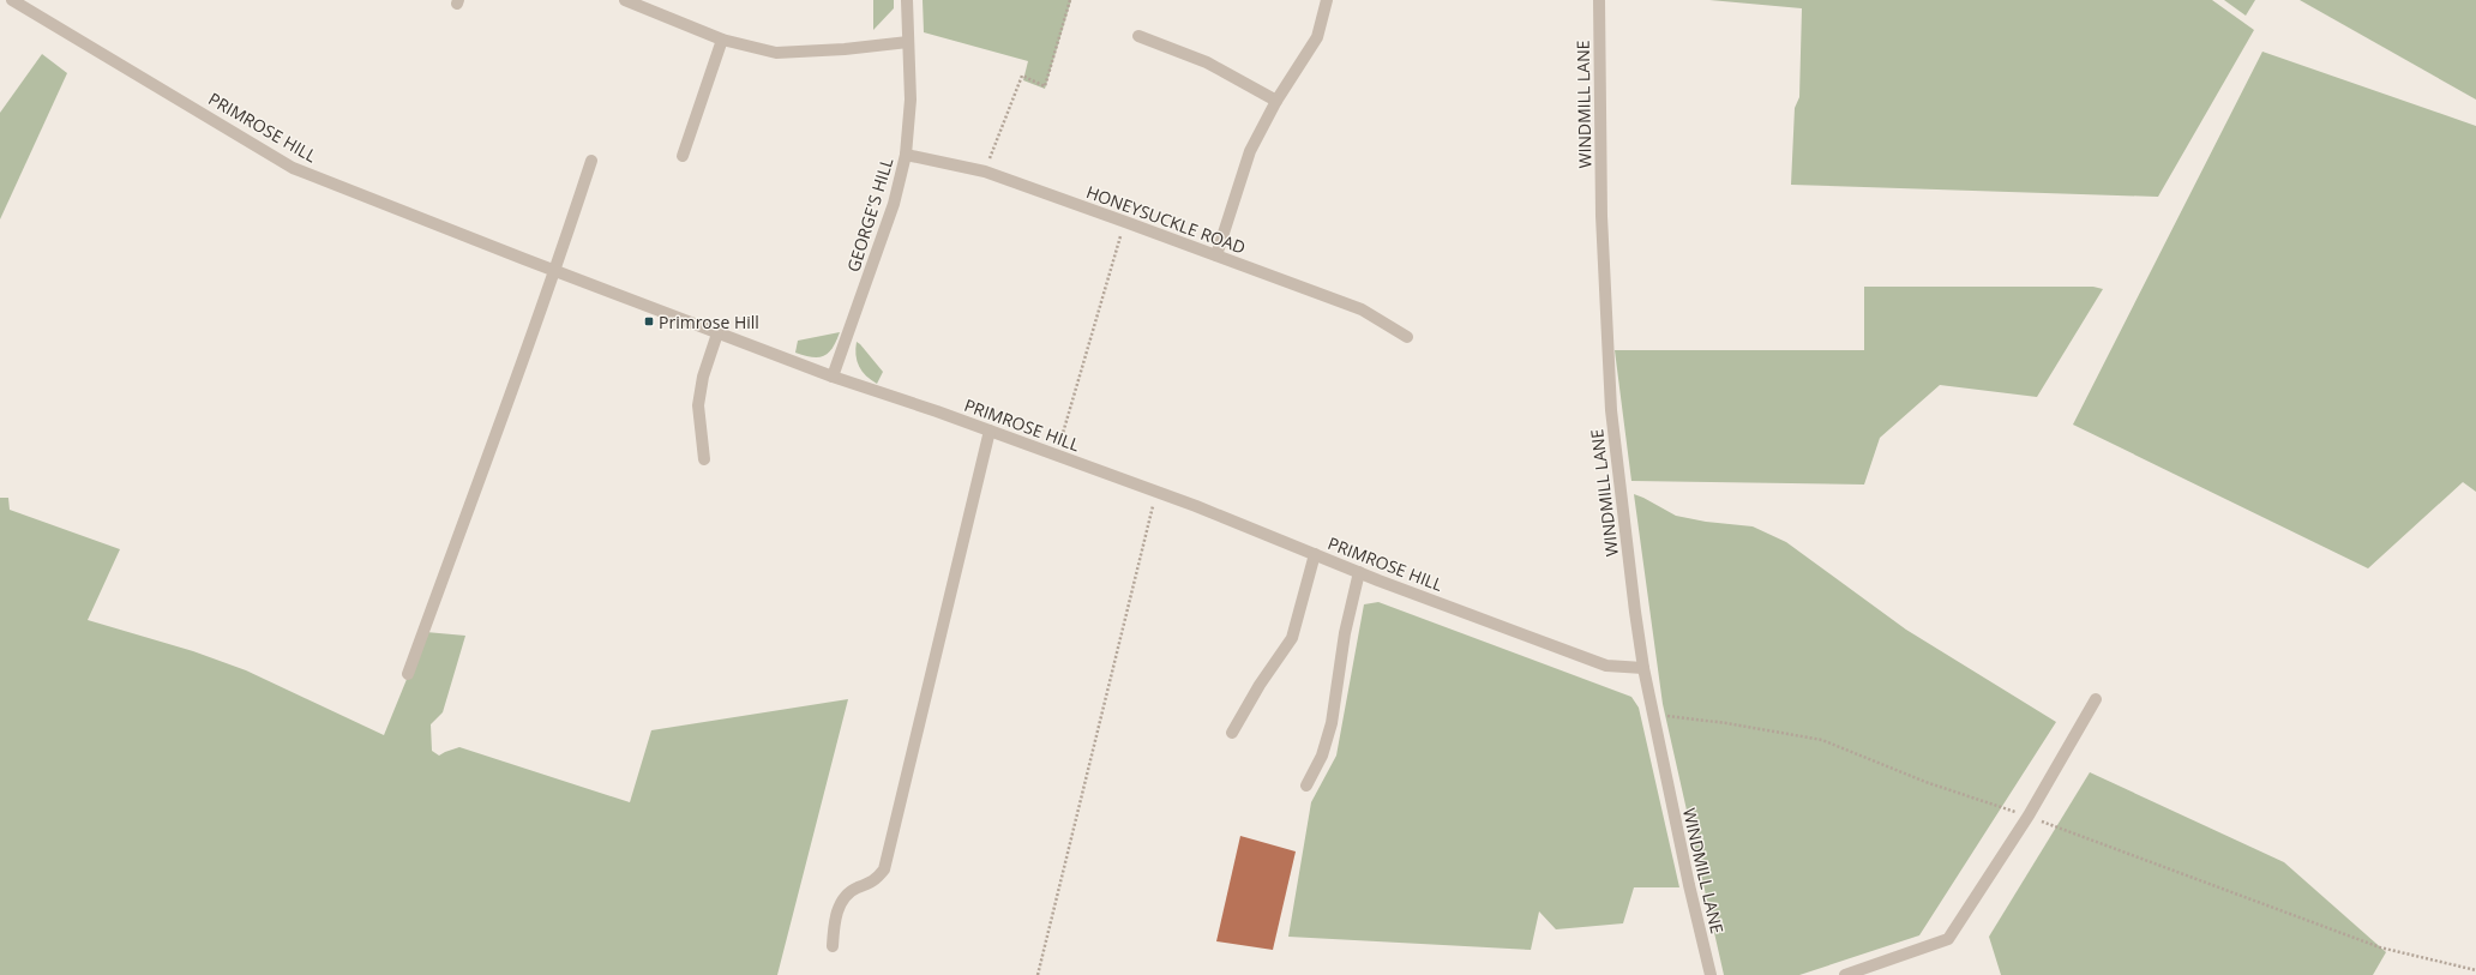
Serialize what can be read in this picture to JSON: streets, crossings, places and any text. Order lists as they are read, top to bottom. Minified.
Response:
{"streets":{"street":["WINDMILL LANE","PRIMROSE HILL","GEORGE'S HILL","HONEYSUCKLE ROAD"]},"crossings":[["WINDMILL LANE","PRIMROSE HILL"],["PRIMROSE HILL","GEORGE'S HILL"],["GEORGE'S HILL","HONEYSUCKLE ROAD"]],"places":{"transit":["Primrose Hill"]}}
